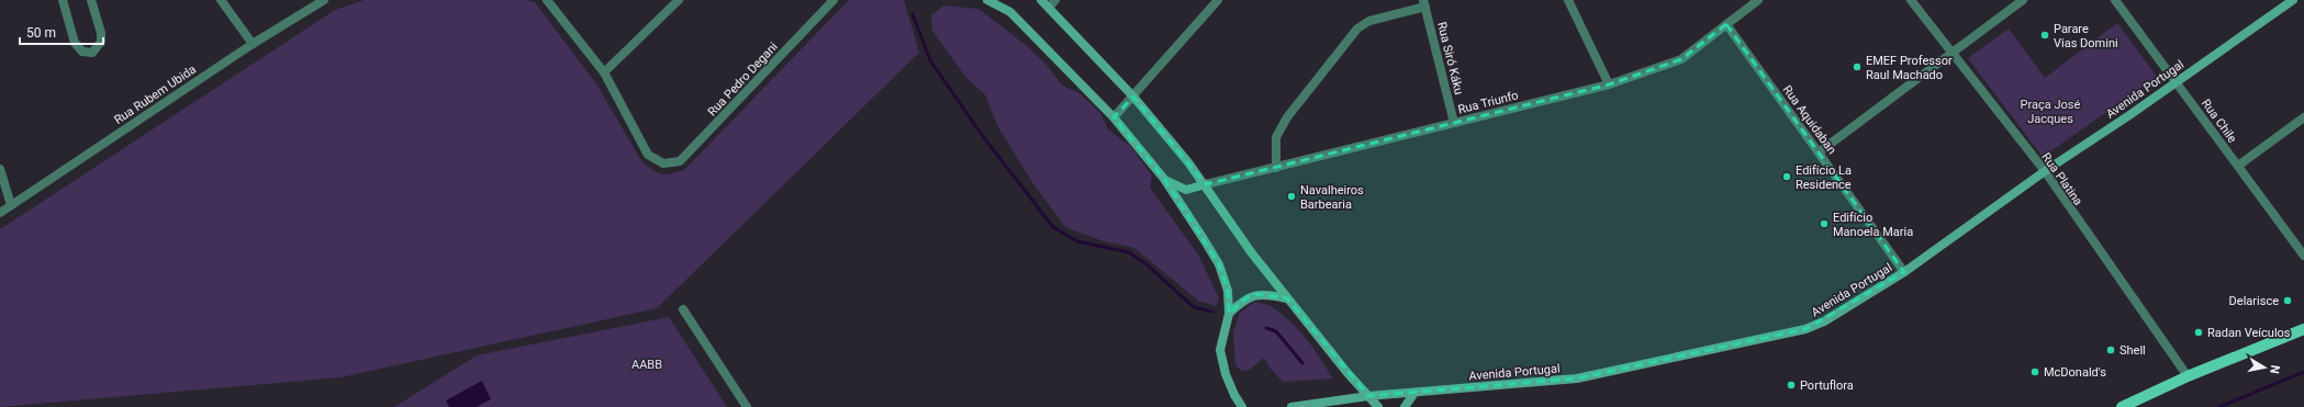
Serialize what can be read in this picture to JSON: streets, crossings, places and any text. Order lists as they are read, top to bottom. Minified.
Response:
{"streets":{"main road":["Avenida Portugal"],"street":["Rua Siró Káku","Rua Pedro Degani","Rua Rubem Ubida","Rua Triunfo","Rua Aquidaban","Rua Chile","Rua Platina"]},"crossings":[["Rua Siró Káku","Rua Triunfo"],["Avenida Portugal","Rua Aquidaban"],["Avenida Portugal","Rua Chile"],["Avenida Portugal","Rua Platina"],["Rua Triunfo","Rua Aquidaban"]],"parks":["Praça José Jacques","AABB"],"places":["Parare Vias Domini","EMEF Professor Raul Machado","Edifício La Residence","Navalheiros Barbearia","Edifício Manoela Maria","Delarisce","Radan Veículos","Shell","McDonald's","Portuflora"],"scale_bar":"50 m","north":"right"}
